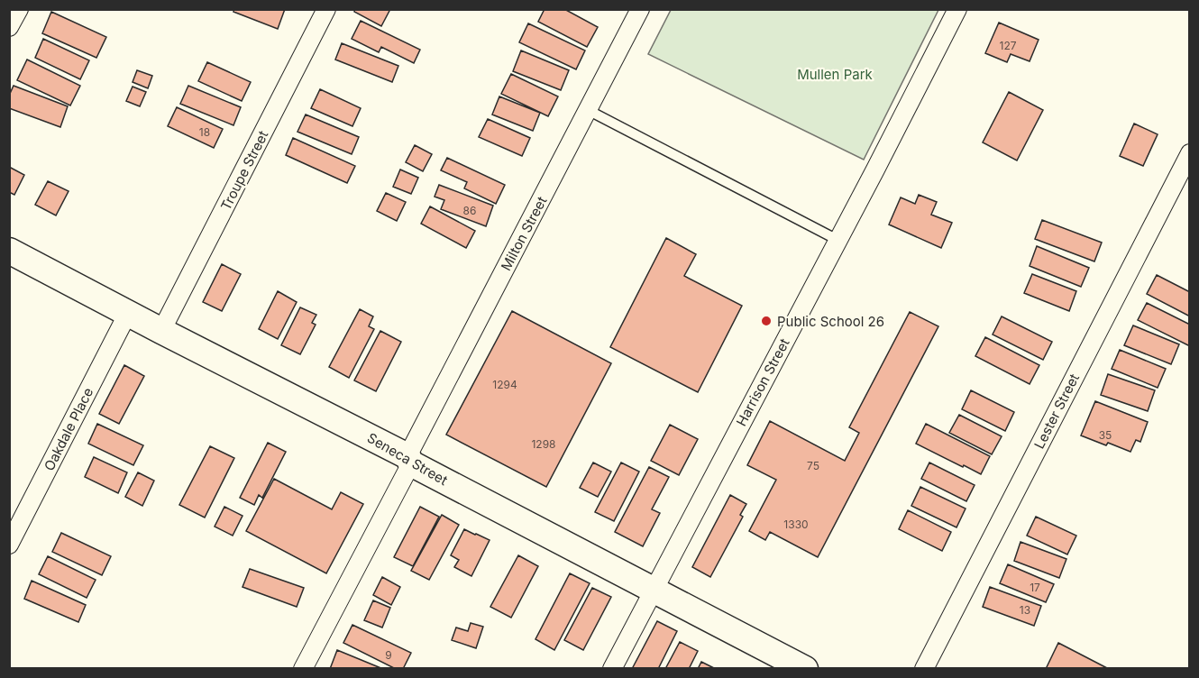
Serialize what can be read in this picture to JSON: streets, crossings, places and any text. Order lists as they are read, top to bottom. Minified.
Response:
{"streets":{"main road":["Seneca Street"],"street":["Troupe Street","Milton Street","Harrison Street","Lester Street","Oakdale Place"]},"crossings":[["Troupe Street","Seneca Street"],["Milton Street","Seneca Street"],["Harrison Street","Seneca Street"],["Oakdale Place","Seneca Street"]],"parks":["Mullen Park"],"places":["Public School 26"],"house_numbers":["127","18","86","1294","35","1298","75","1330","17","13","9"]}
